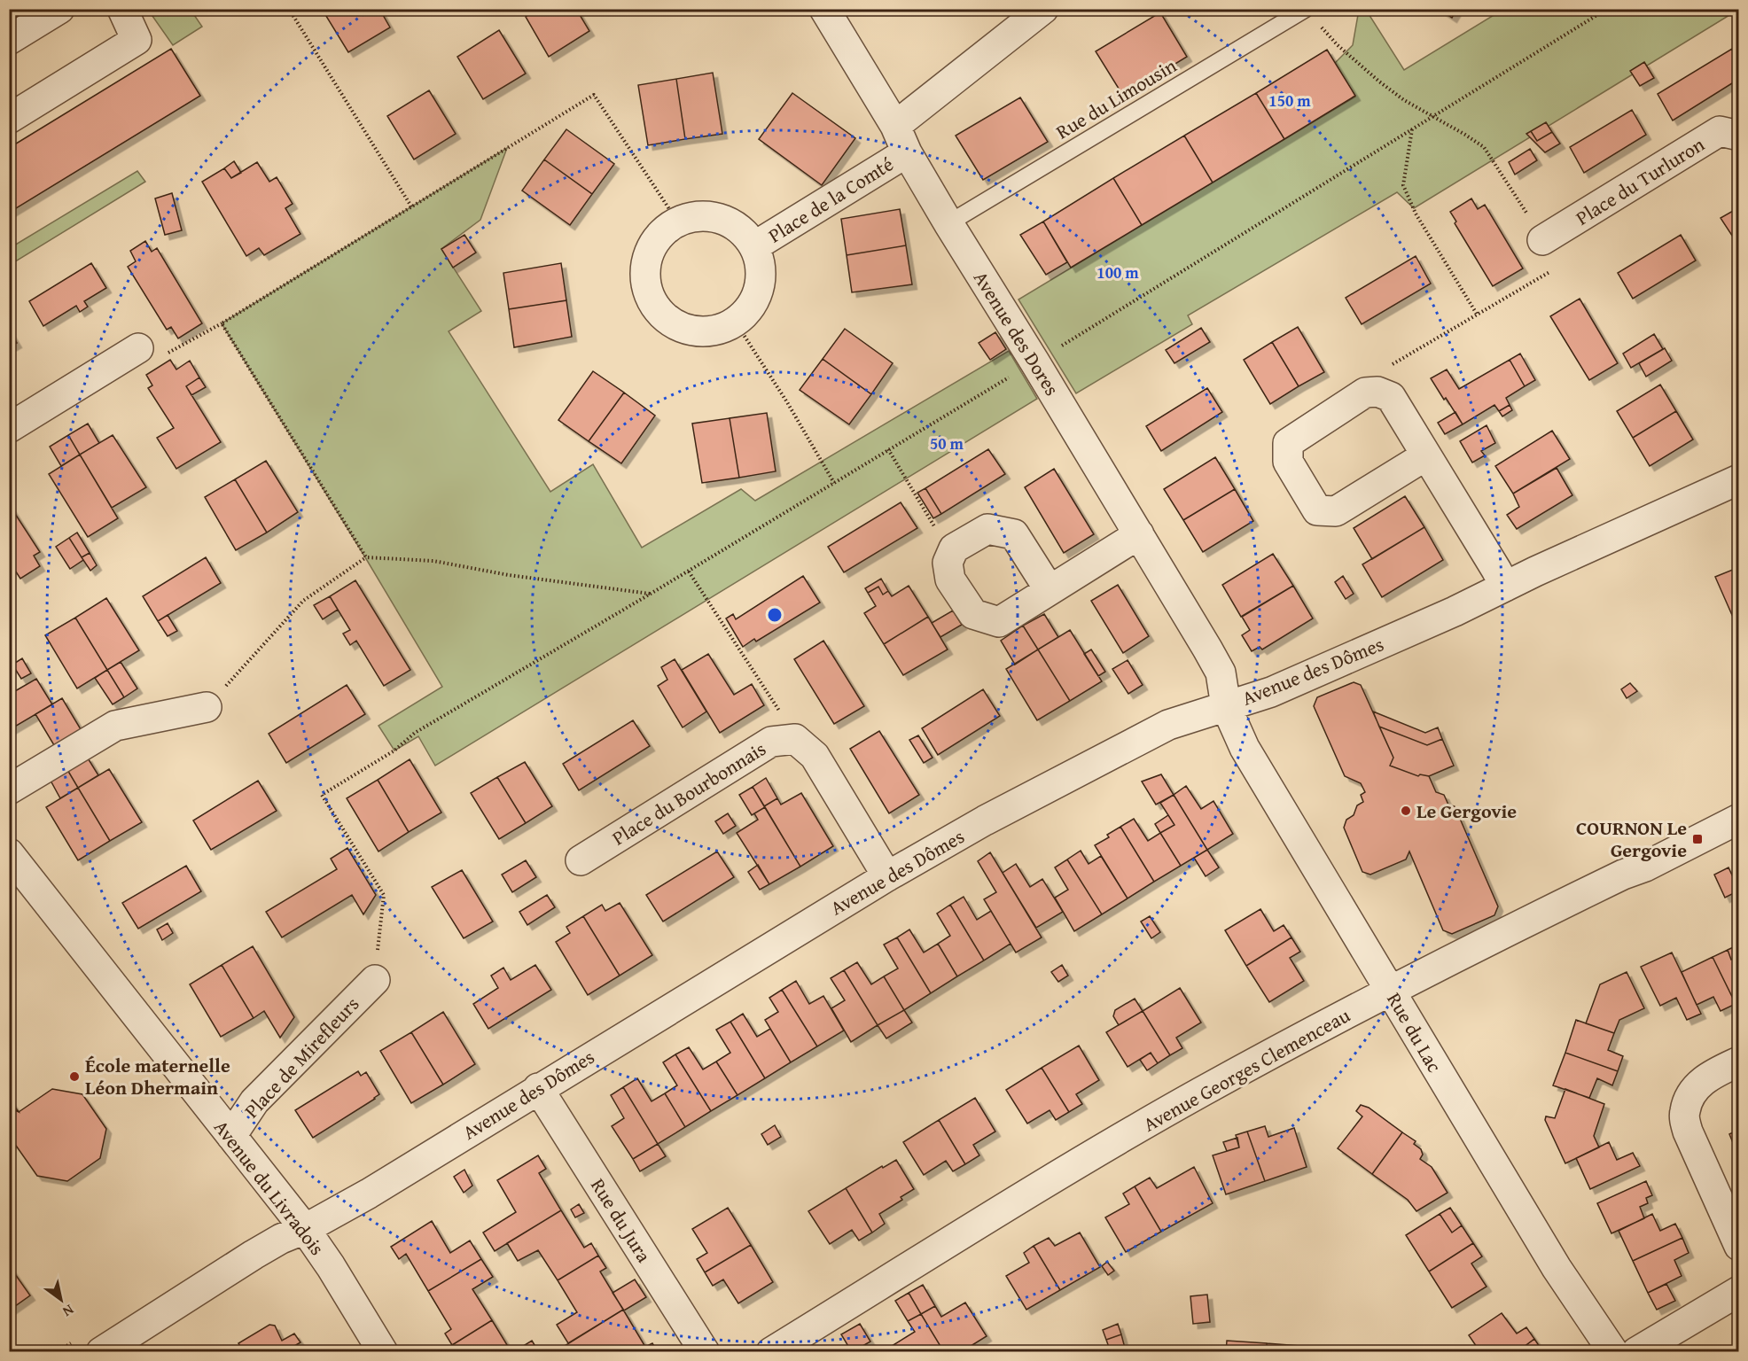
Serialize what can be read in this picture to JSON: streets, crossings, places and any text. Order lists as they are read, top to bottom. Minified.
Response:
{"streets":{"street":["Place du Turluron","Place de la Comté","Avenue des Dores","Avenue des Dômes","Place du Bourbonnais","Rue du Lac","Place de Mirefleurs","Avenue Georges Clemenceau","Avenue du Livradois","Rue du Jura"],"lane":["Rue du Limousin"]},"crossings":[["Rue du Limousin","Avenue des Dores"],["Place de la Comté","Avenue des Dores"],["Avenue des Dores","Avenue des Dômes"],["Avenue des Dores","Rue du Lac"],["Avenue des Dômes","Rue du Lac"],["Avenue des Dômes","Avenue du Livradois"],["Avenue des Dômes","Rue du Jura"],["Rue du Lac","Avenue Georges Clemenceau"],["Place de Mirefleurs","Avenue du Livradois"]],"places":{"other":["Le Gergovie","École maternelle Léon Dhermain"],"transit":["COURNON Le Gergovie"]},"north":"bottom right","rings":["150 m","100 m","50 m"]}
